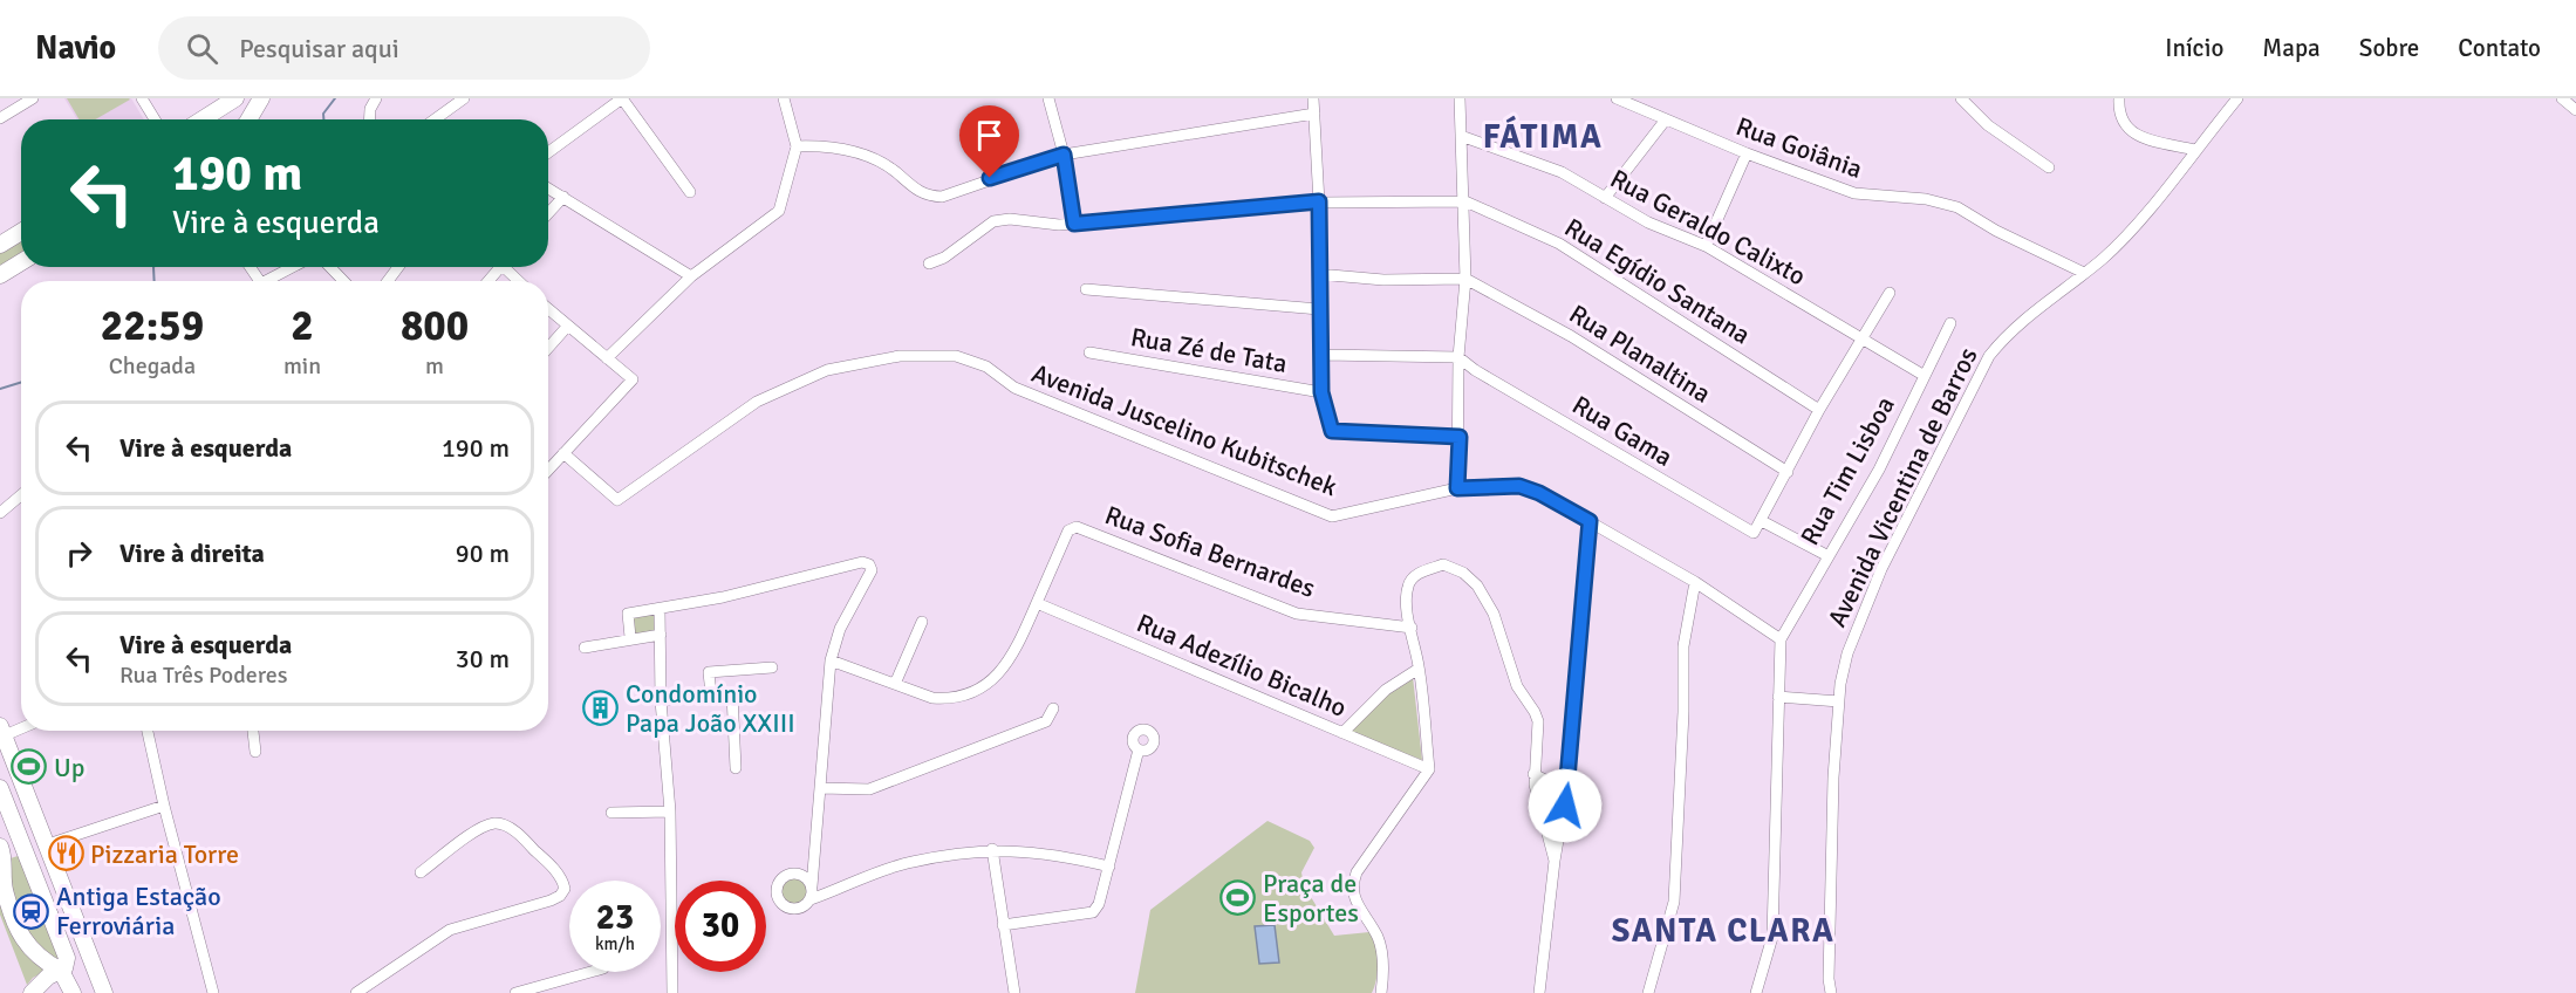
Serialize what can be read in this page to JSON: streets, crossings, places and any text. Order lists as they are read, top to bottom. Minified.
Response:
{"streets":{"street":["Rua Goiânia","Rua Geraldo Calixto","Rua Egídio Santana","Rua Zé de Tata","Rua Planaltina","Avenida Juscelino Kubitschek","Rua Gama","Rua Tim Lisboa","Avenida Vicentina de Barros","Rua Sofia Bernardes","Rua Adezílio Bicalho"]},"crossings":[["Rua Goiânia","Avenida Vicentina de Barros"],["Rua Geraldo Calixto","Rua Tim Lisboa"],["Avenida Juscelino Kubitschek","Rua Tim Lisboa"],["Rua Sofia Bernardes","Rua Adezílio Bicalho"]],"districts":["FÁTIMA","SANTA CLARA"],"places":{"building":["Condomínio Papa João XXIII"],"sports":["Up","Praça de Esportes"],"restaurant":["Pizzaria Torre"],"station":["Antiga Estação Ferroviária"]},"page":{"header":"Navio","search":"Pesquisar aqui","nav":["Início","Mapa","Sobre","Contato"],"turn":["190 m","Vire à esquerda"],"eta":["22:59","Chegada","2","min","800","m"],"list":[{"name":"Vire à esquerda","value":"190 m"},{"name":"Vire à direita","value":"90 m"},{"name":"Vire à esquerda","note":"Rua Três Poderes","value":"30 m"}],"speed":"23 km/h","limit":"30"}}
